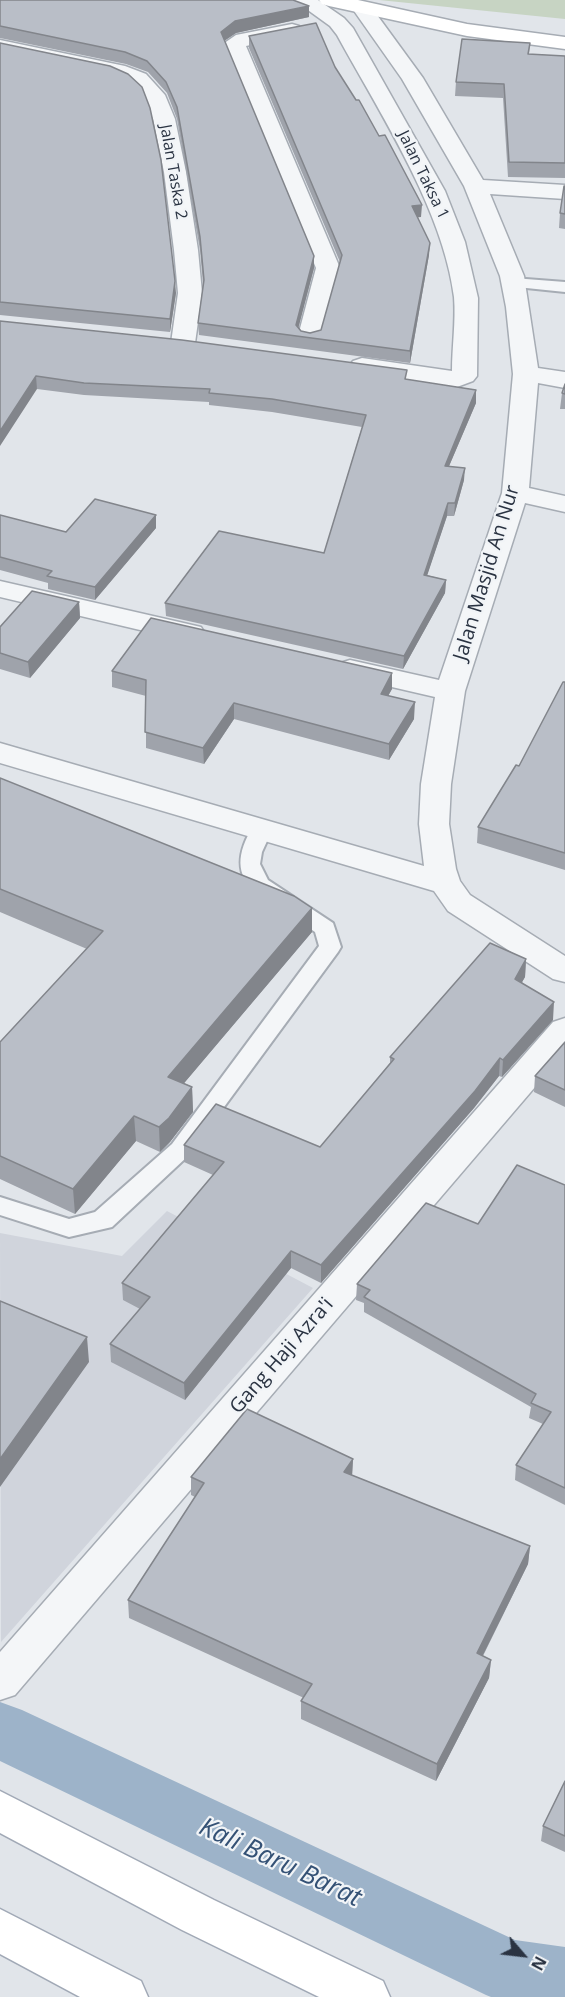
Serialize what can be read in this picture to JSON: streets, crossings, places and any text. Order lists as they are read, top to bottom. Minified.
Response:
{"streets":{"street":["Jalan Taska 2","Jalan Taksa 1","Jalan Masjid An Nur","Gang Haji Azra'i"]},"water":["Kali Baru Barat"],"north":"bottom right"}
